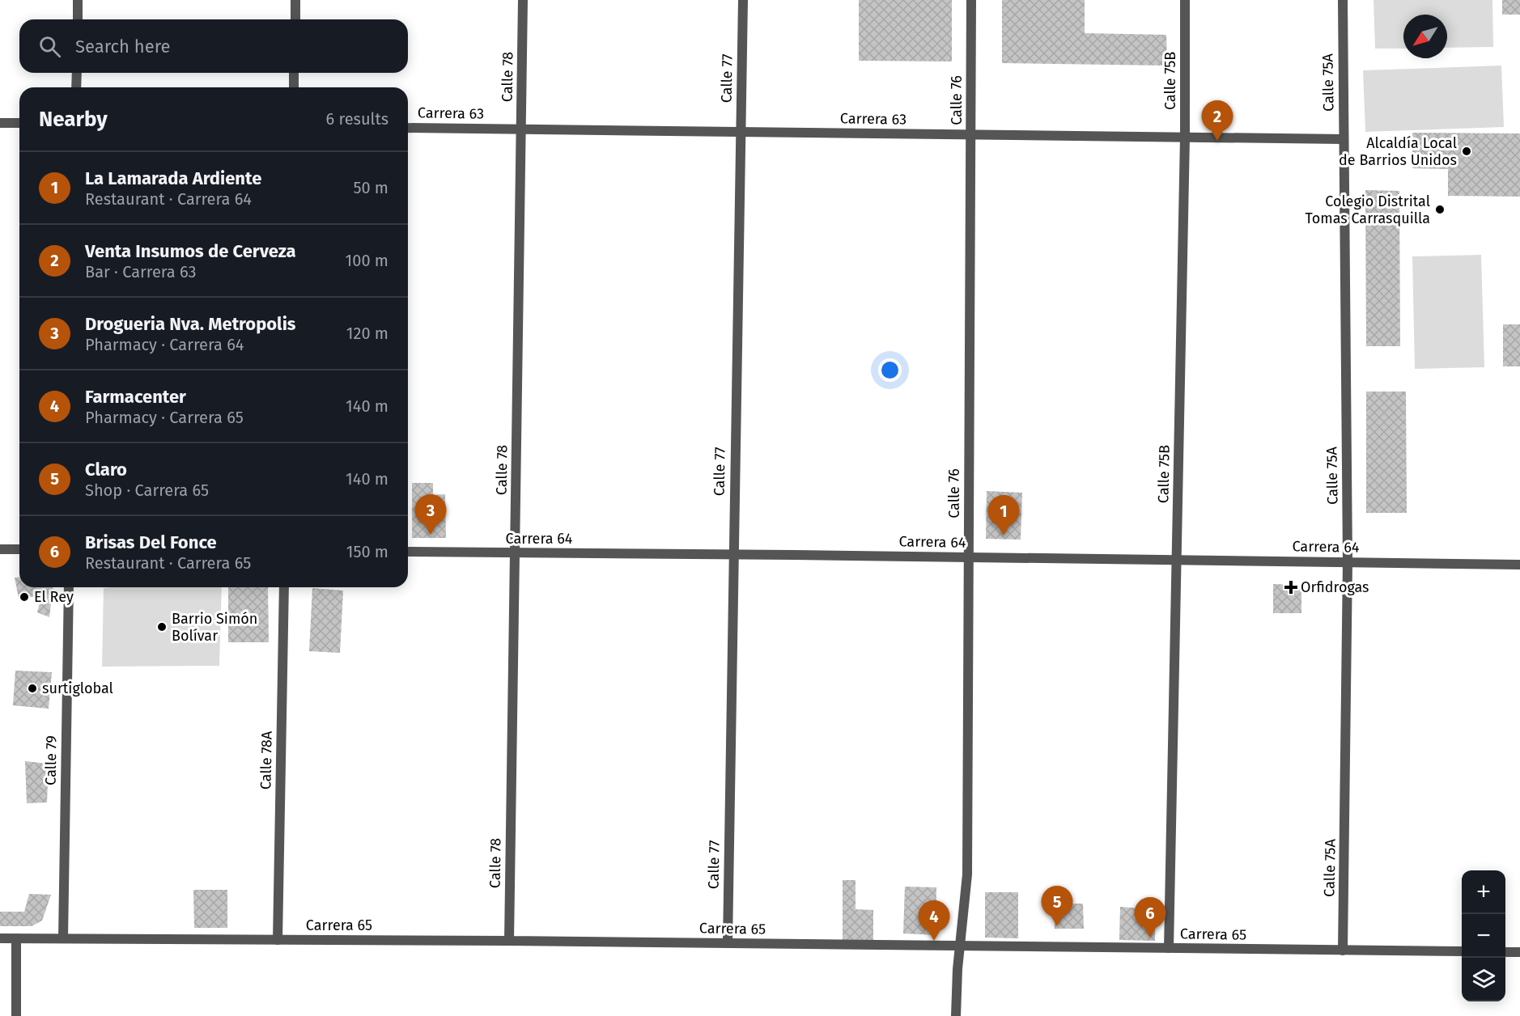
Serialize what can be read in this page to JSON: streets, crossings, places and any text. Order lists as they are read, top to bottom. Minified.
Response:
{"streets":{"street":["Calle 78","Calle 77","Calle 75B","Calle 75A","Calle 76","Carrera 63","Carrera 64","Calle 79","Calle 78A","Carrera 65"]},"crossings":[["Calle 78","Carrera 63"],["Calle 78","Carrera 64"],["Calle 78","Carrera 65"],["Calle 77","Carrera 63"],["Calle 77","Carrera 64"],["Calle 77","Carrera 65"],["Calle 75B","Carrera 63"],["Calle 75B","Carrera 64"],["Calle 75B","Carrera 65"],["Calle 75A","Carrera 63"],["Calle 75A","Carrera 64"],["Calle 75A","Carrera 65"],["Calle 76","Carrera 63"],["Calle 76","Carrera 64"],["Calle 76","Carrera 65"],["Calle 79","Carrera 65"],["Calle 78A","Carrera 65"]],"places":{"other":["Alcaldía Local de Barrios Unidos","Colegio Distrital Tomas Carrasquilla","El Rey","Barrio Simón Bolívar","surtiglobal"],"health":["Orfidrogas"]},"north":"bottom left","page":{"search":"Search here","heading":["Nearby","6 results"],"pins":["2","3","1","5","6","4"],"list":[{"mark":"1","name":"La Lamarada Ardiente","note":"Restaurant · Carrera 64","value":"50 m"},{"mark":"2","name":"Venta Insumos de Cerveza","note":"Bar · Carrera 63","value":"100 m"},{"mark":"3","name":"Drogueria Nva. Metropolis","note":"Pharmacy · Carrera 64","value":"120 m"},{"mark":"4","name":"Farmacenter","note":"Pharmacy · Carrera 65","value":"140 m"},{"mark":"5","name":"Claro","note":"Shop · Carrera 65","value":"140 m"},{"mark":"6","name":"Brisas Del Fonce","note":"Restaurant · Carrera 65","value":"150 m"}],"map_buttons":["+","−"]}}
